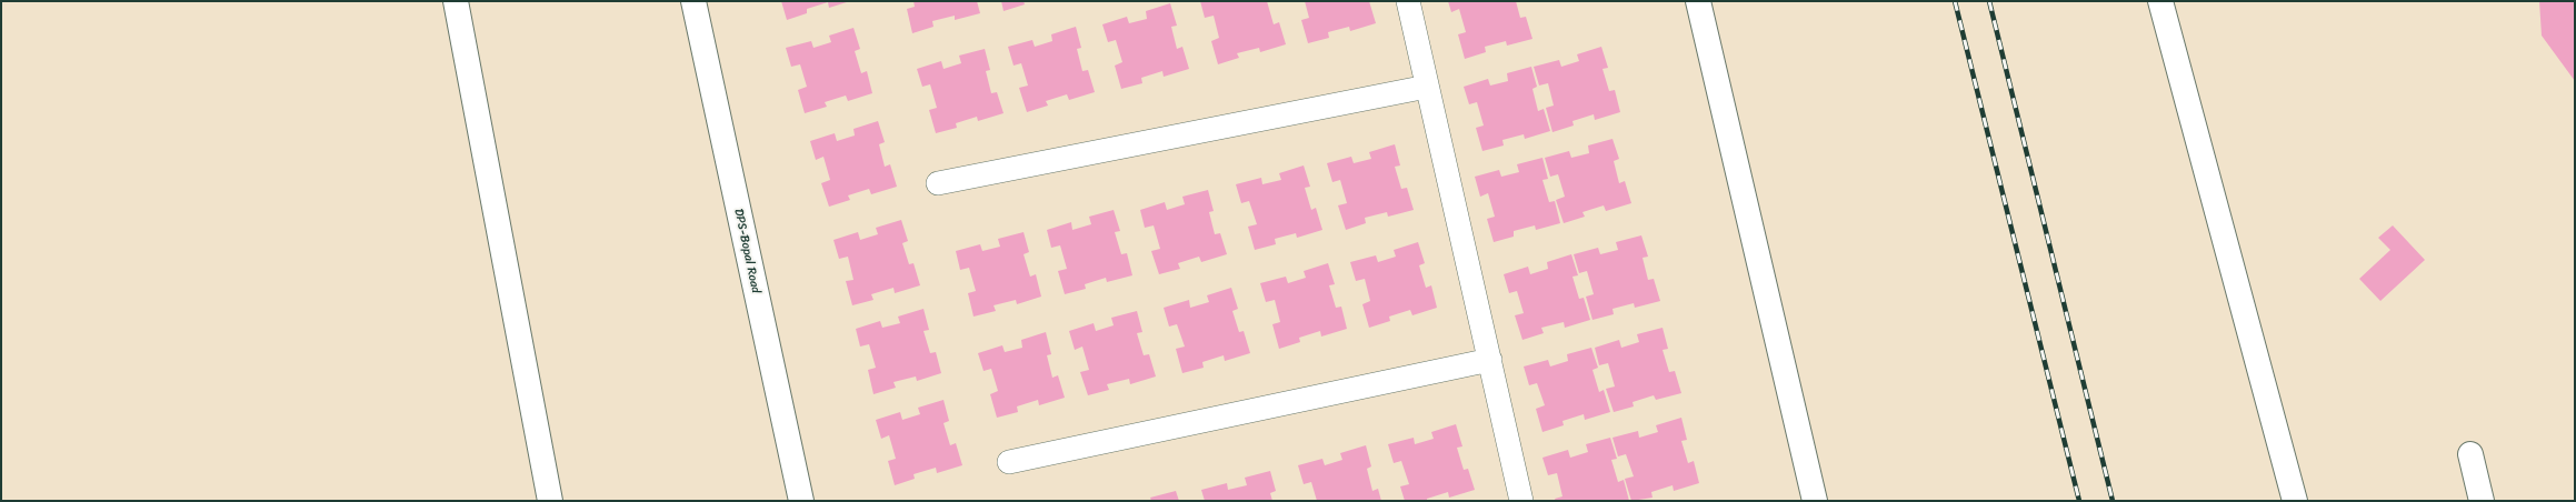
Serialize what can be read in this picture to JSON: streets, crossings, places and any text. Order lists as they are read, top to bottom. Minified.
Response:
{"streets":{"street":["DPS-Bopal Road"]}}
